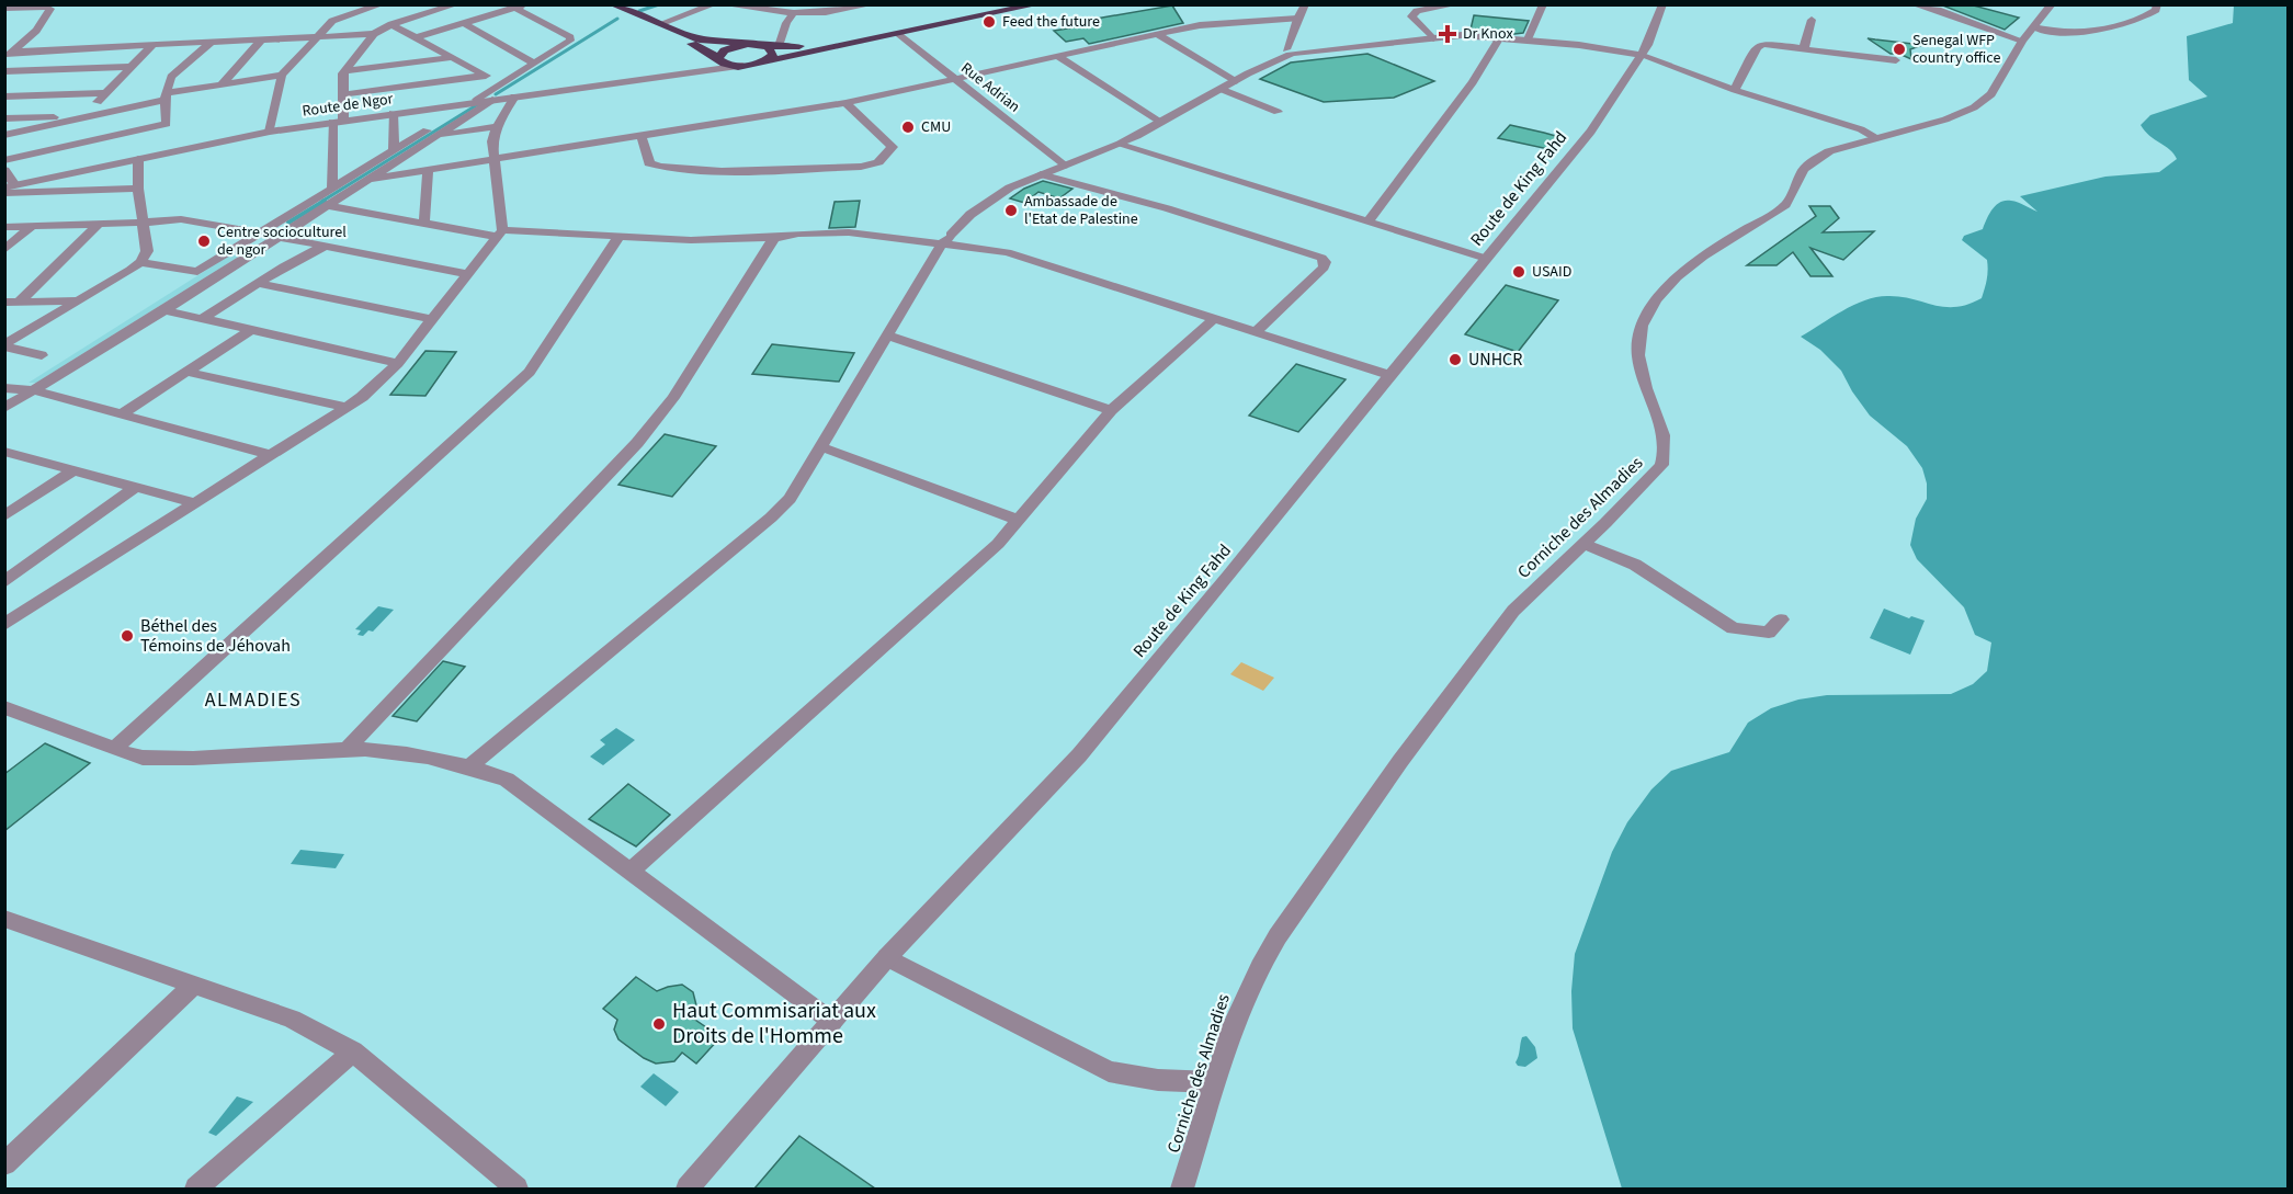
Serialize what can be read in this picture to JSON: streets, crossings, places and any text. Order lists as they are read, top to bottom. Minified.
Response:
{"streets":{"street":["Rue Adrian","Route de Ngor","Route de King Fahd","Corniche des Almadies"]},"districts":["ALMADIES"],"places":{"other":["Feed the future","Senegal WFP country office","CMU","Ambassade de l'Etat de Palestine","Centre socioculturel de ngor","USAID","UNHCR","Béthel des Témoins de Jéhovah","Haut Commisariat aux Droits de l'Homme"],"health":["Dr Knox"]}}
